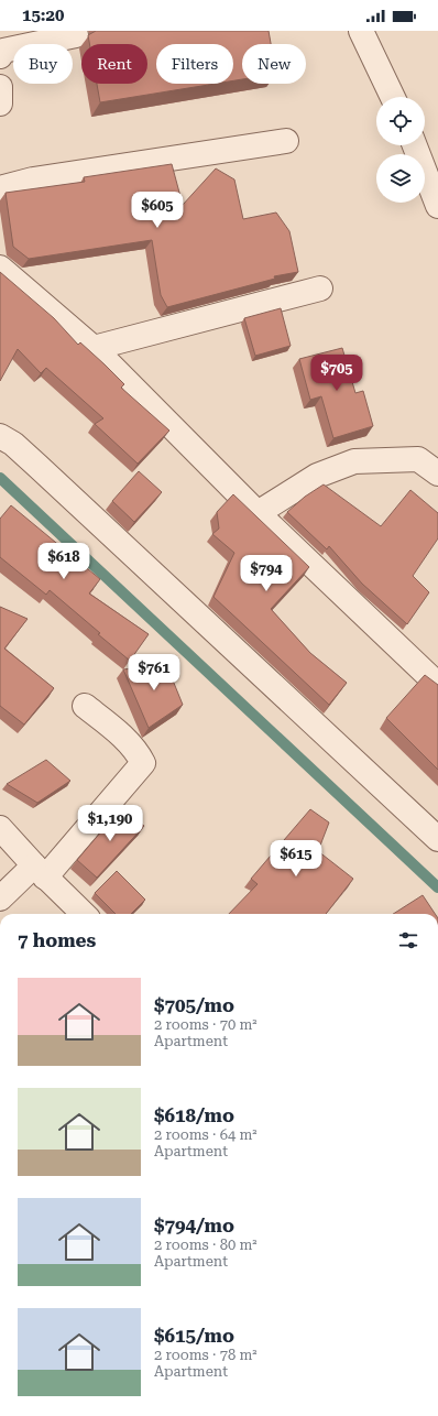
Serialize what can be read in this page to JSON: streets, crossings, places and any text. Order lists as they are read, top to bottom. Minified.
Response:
{"page":{"status":"15:20","chip":["Buy","Rent","Filters","New"],"price":["$605","$705","$618","$794","$761","$1,190","$615"],"heading":"7 homes","list":[{"name":"$705/mo","note":"2 rooms · 70 m² · Apartment"},{"name":"$618/mo","note":"2 rooms · 64 m² · Apartment"},{"name":"$794/mo","note":"2 rooms · 80 m² · Apartment"},{"name":"$615/mo","note":"2 rooms · 78 m² · Apartment"}]}}
